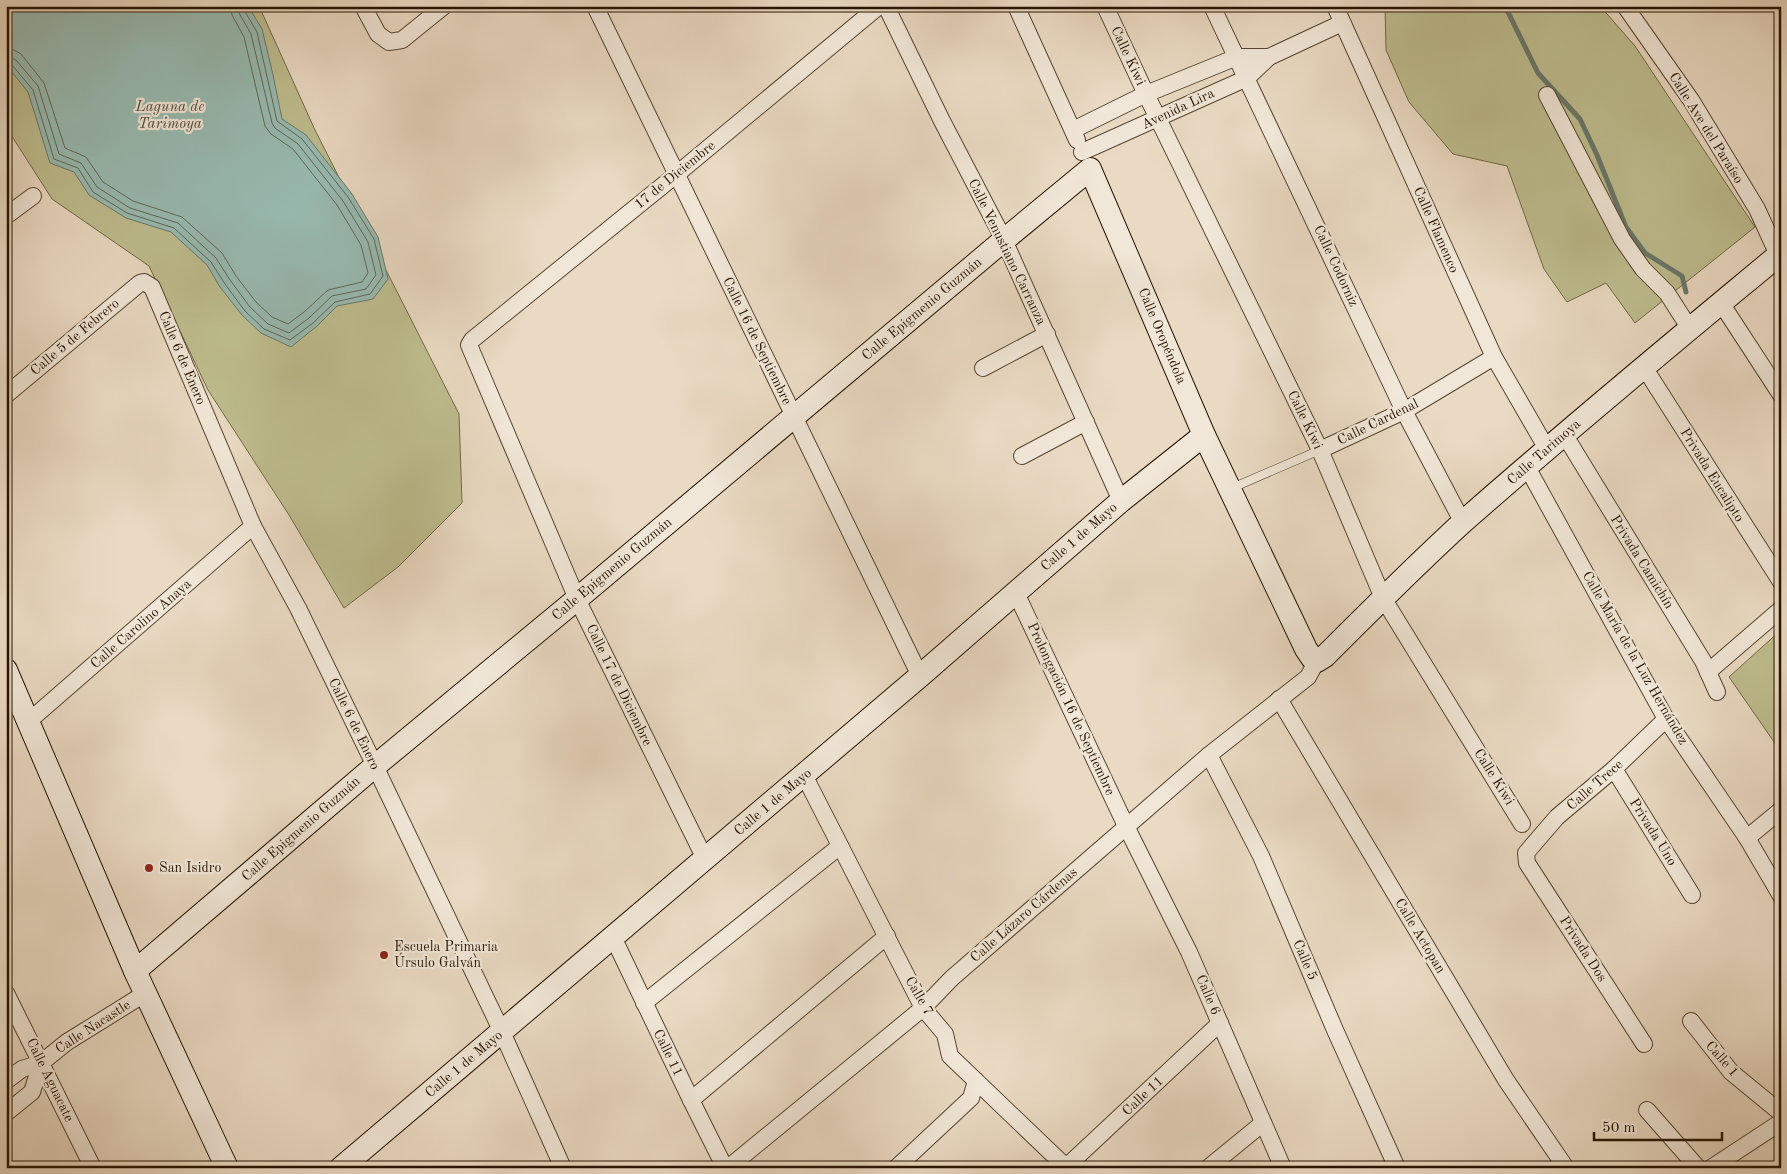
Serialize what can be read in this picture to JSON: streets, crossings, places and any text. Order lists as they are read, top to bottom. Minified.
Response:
{"streets":{"street":["Calle Kiwi","Avenida Lira","Calle Ave del Paraíso","17 de Diciembre","Calle Flamenco","Calle Venustiano Carranza","Calle Codorniz","Calle Epigmenio Guzmán","Calle Oropéndola","Calle 5 de Febrero","Calle 16 de Septiembre","Calle 6 de Enero","Calle Cardenal","Calle Tarimoya","Privada Eucalipto","Calle 1 de Mayo","Privada Camichín","Calle Carolino Anaya","Calle María de la Luz Hernández","Calle 17 de Diciembre","Prolongación 16 de Septiembre","Calle Trece","Privada Uno","Calle Lázaro Cárdenas","Calle Actopan","Privada Dos","Calle 5","Calle 6","Calle 7","Calle Nacastle","Calle 11","Calle 1","Calle Aguacate"]},"crossings":[["Calle Kiwi","Avenida Lira"],["Calle Kiwi","Calle Cardenal"],["Calle Kiwi","Calle Tarimoya"],["Avenida Lira","Calle Flamenco"],["Avenida Lira","Calle Codorniz"],["Avenida Lira","Calle Epigmenio Guzmán"],["Avenida Lira","Calle Oropéndola"],["Calle Ave del Paraíso","Calle Tarimoya"],["17 de Diciembre","Calle 16 de Septiembre"],["17 de Diciembre","Calle 17 de Diciembre"],["Calle Flamenco","Calle Cardenal"],["Calle Flamenco","Calle Tarimoya"],["Calle Venustiano Carranza","Calle Epigmenio Guzmán"],["Calle Venustiano Carranza","Calle 1 de Mayo"],["Calle Codorniz","Calle Cardenal"],["Calle Codorniz","Calle Tarimoya"],["Calle Epigmenio Guzmán","Calle Oropéndola"],["Calle Epigmenio Guzmán","Calle 16 de Septiembre"],["Calle Epigmenio Guzmán","Calle 6 de Enero"],["Calle Epigmenio Guzmán","Calle 17 de Diciembre"],["Calle Oropéndola","Calle Cardenal"],["Calle Oropéndola","Calle Tarimoya"],["Calle Oropéndola","Calle 1 de Mayo"],["Calle Oropéndola","Calle Lázaro Cárdenas"],["Calle 5 de Febrero","Calle 6 de Enero"],["Calle 16 de Septiembre","Calle 1 de Mayo"],["Calle 6 de Enero","Calle 1 de Mayo"],["Calle 6 de Enero","Calle Carolino Anaya"],["Calle Tarimoya","Privada Eucalipto"],["Calle Tarimoya","Privada Camichín"],["Calle Tarimoya","Calle María de la Luz Hernández"],["Calle Tarimoya","Calle Lázaro Cárdenas"],["Calle 1 de Mayo","Calle 17 de Diciembre"],["Calle 1 de Mayo","Prolongación 16 de Septiembre"],["Calle 1 de Mayo","Calle 7"],["Calle 1 de Mayo","Calle 11"],["Calle María de la Luz Hernández","Calle Trece"],["Prolongación 16 de Septiembre","Calle Lázaro Cárdenas"],["Prolongación 16 de Septiembre","Calle 6"],["Calle Trece","Privada Uno"],["Calle Trece","Privada Dos"],["Calle Lázaro Cárdenas","Calle Actopan"],["Calle Lázaro Cárdenas","Calle 5"],["Calle Lázaro Cárdenas","Calle 6"],["Calle Lázaro Cárdenas","Calle 7"],["Calle Lázaro Cárdenas","Calle 11"],["Calle 6","Calle 11"],["Calle 7","Calle 11"],["Calle Nacastle","Calle Aguacate"]],"water":["Laguna de Tarimoya"],"places":["San Isidro","Escuela Primaria Úrsulo Galván"],"scale_bar":"50 m"}
